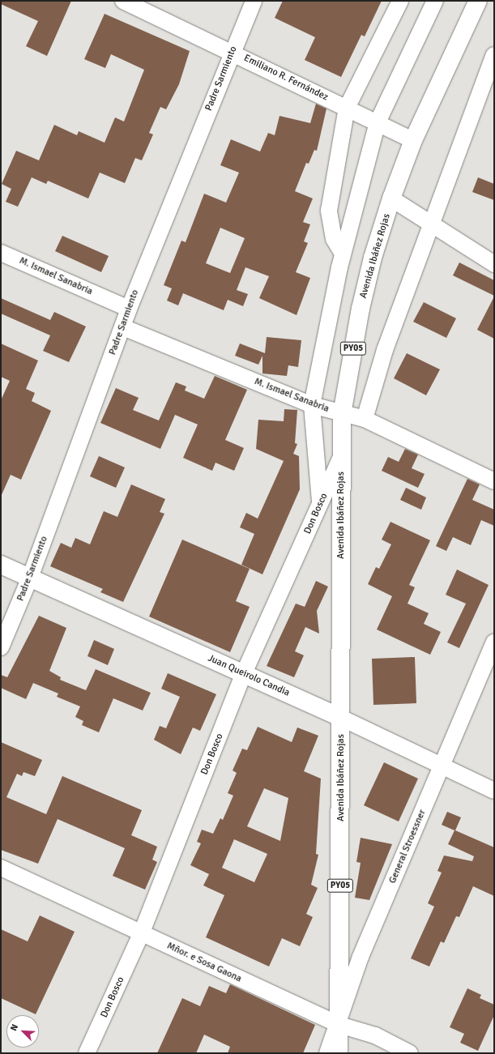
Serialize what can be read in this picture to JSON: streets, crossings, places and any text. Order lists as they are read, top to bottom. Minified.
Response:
{"streets":{"main road":["Avenida Ibáñez Rojas","PY05","Juan Queirolo Candia"],"street":["Emiliano R. Fernández","Padre Sarmiento","M. Ismael Sanabria","Don Bosco","General Stroessner","Mñor. e Sosa Gaona"]},"crossings":[["Emiliano R. Fernández","Padre Sarmiento"],["Emiliano R. Fernández","Avenida Ibáñez Rojas"],["Padre Sarmiento","M. Ismael Sanabria"],["Padre Sarmiento","Juan Queirolo Candia"],["Avenida Ibáñez Rojas","M. Ismael Sanabria"],["Avenida Ibáñez Rojas","Don Bosco"],["Avenida Ibáñez Rojas","Juan Queirolo Candia"],["Avenida Ibáñez Rojas","General Stroessner"],["Avenida Ibáñez Rojas","Mñor. e Sosa Gaona"],["Don Bosco","Juan Queirolo Candia"],["Don Bosco","Mñor. e Sosa Gaona"],["Juan Queirolo Candia","General Stroessner"],["General Stroessner","Mñor. e Sosa Gaona"]],"north":"top left"}
